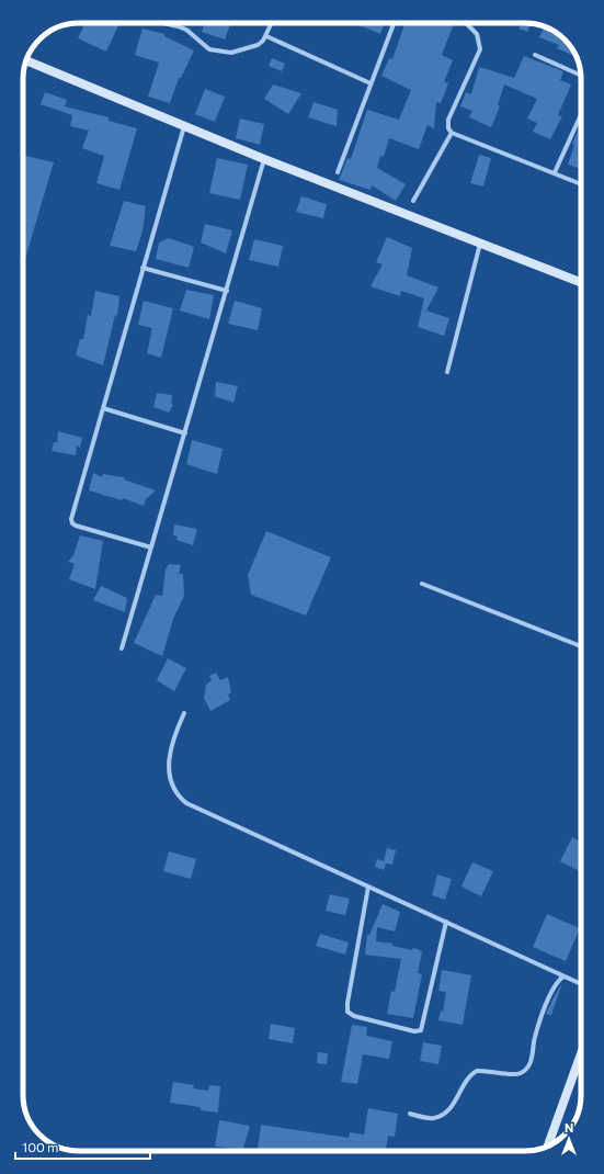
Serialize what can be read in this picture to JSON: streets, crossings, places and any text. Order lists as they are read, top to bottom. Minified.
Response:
{"scale_bar":"100 m","north":"top"}
